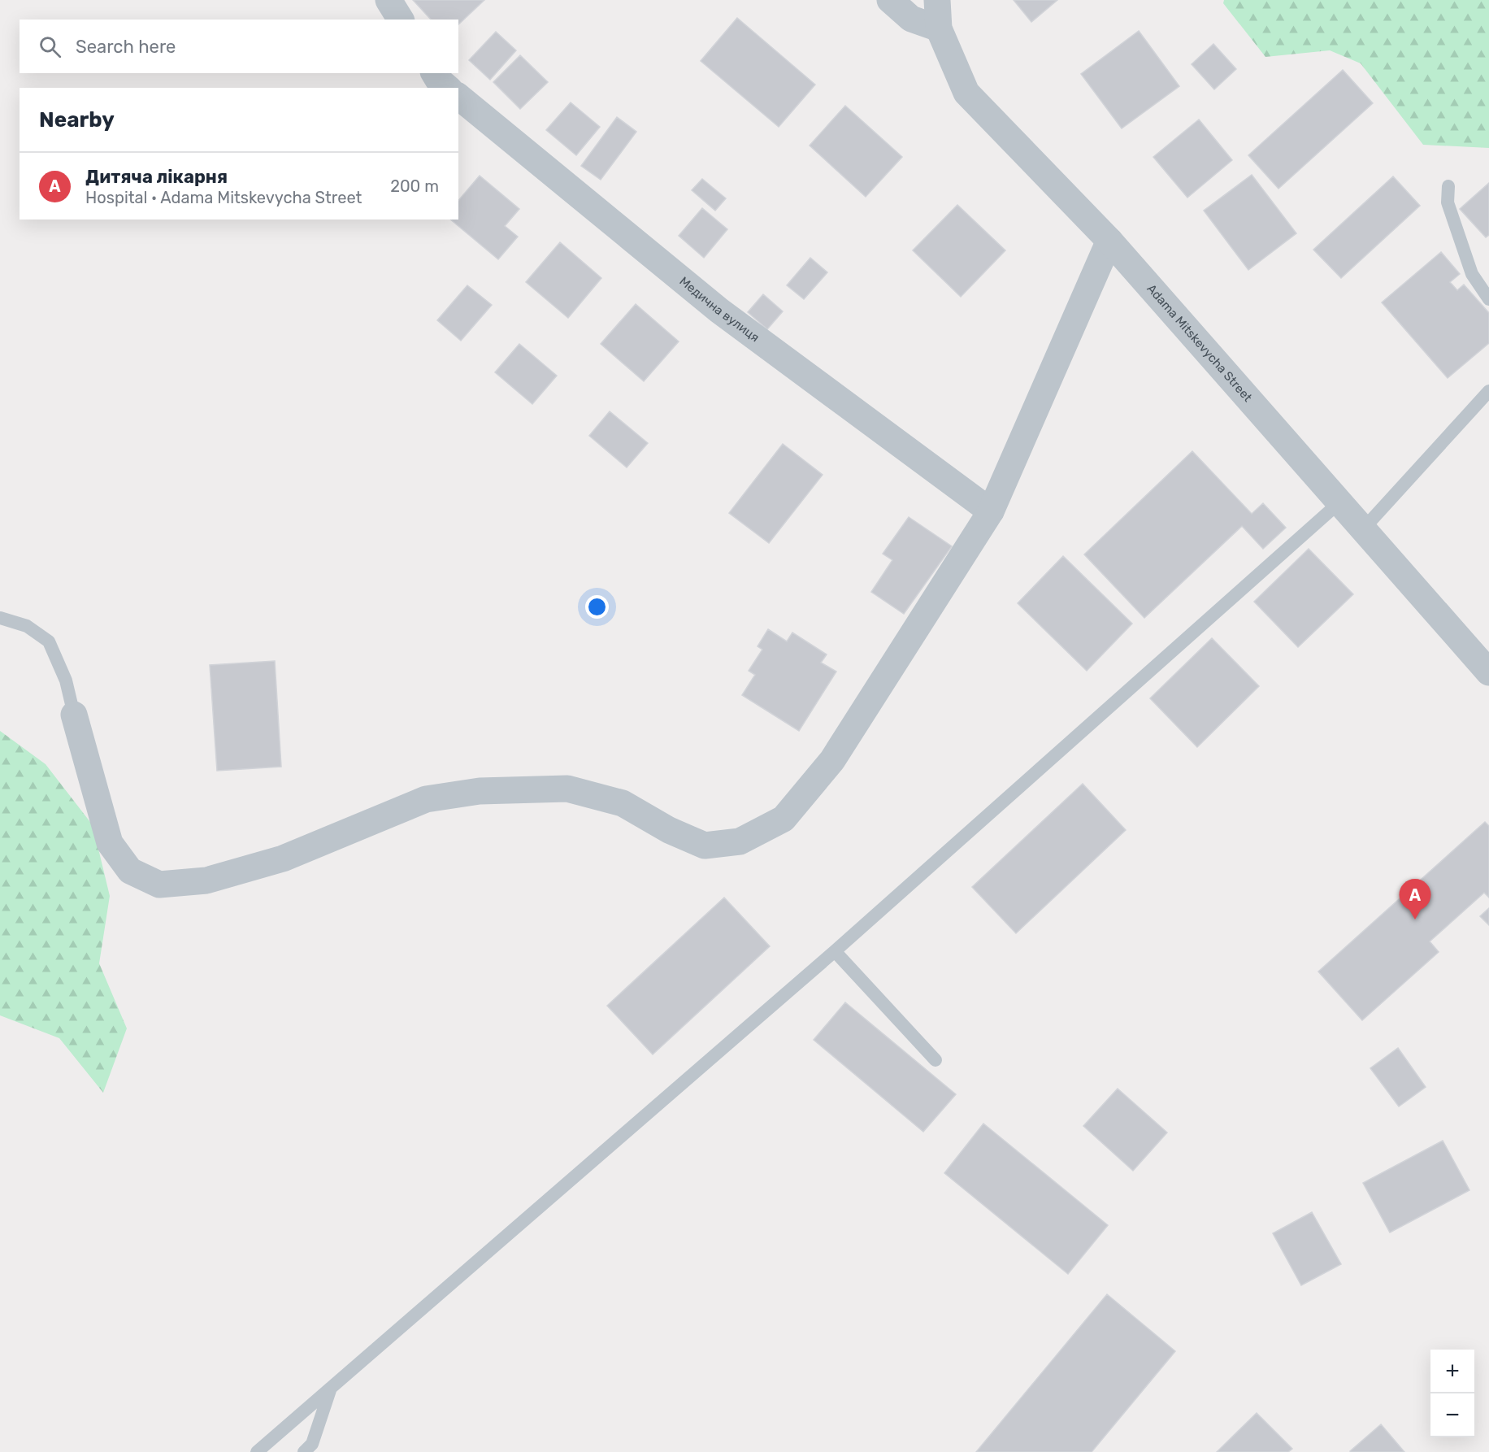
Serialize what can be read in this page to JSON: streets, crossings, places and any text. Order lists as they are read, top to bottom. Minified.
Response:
{"streets":{"street":["Медична вулиця","Adama Mitskevycha Street"]},"page":{"search":"Search here","heading":"Nearby","list":[{"mark":"A","name":"Дитяча лікарня","note":"Hospital · Adama Mitskevycha Street","value":"200 m"}],"pins":"A","map_buttons":["+","−"]}}
